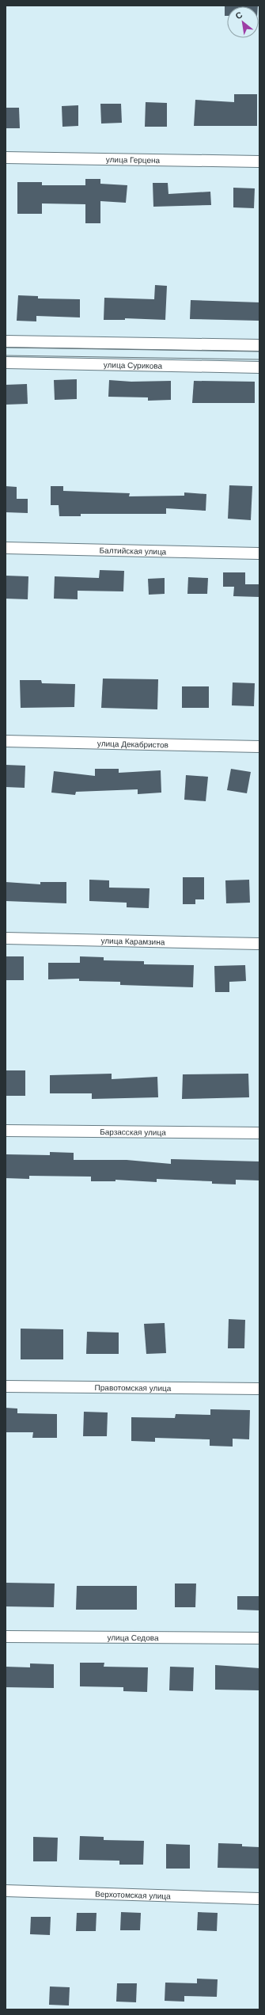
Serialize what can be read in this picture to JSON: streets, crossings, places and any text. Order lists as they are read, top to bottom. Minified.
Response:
{"streets":{"street":["улица Герцена","улица Сурикова","Балтийская улица","улица Декабристов","улица Карамзина","Барзасская улица","Правотомская улица","улица Седова","Верхотомская улица"]},"north":"top left"}
